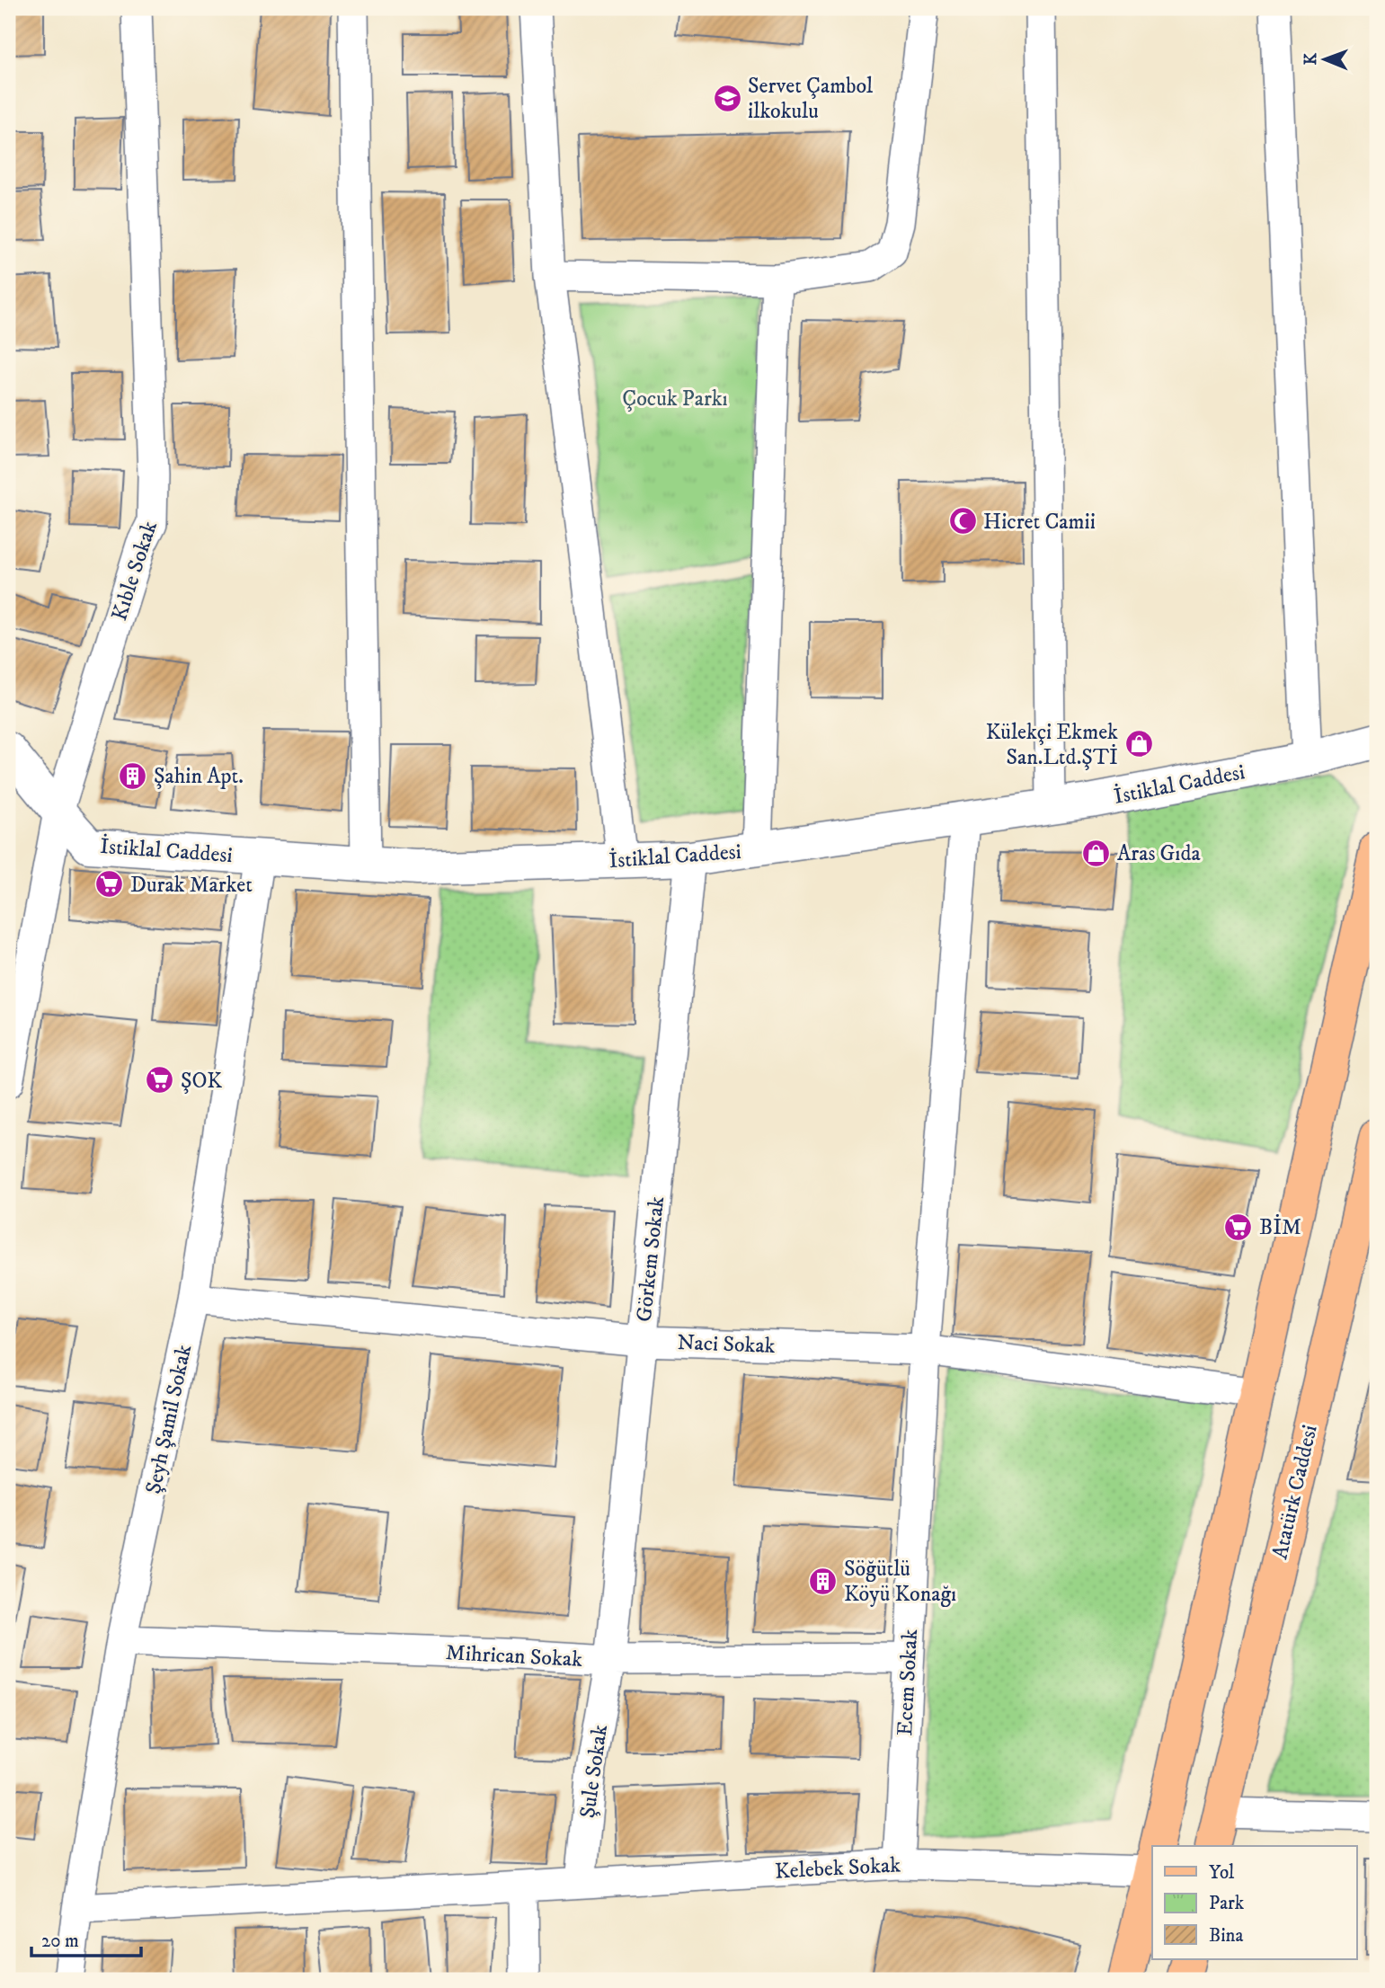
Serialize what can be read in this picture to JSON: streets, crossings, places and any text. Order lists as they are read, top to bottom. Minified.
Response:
{"streets":{"main road":["Atatürk Caddesi"],"street":["Kıble Sokak","İstiklal Caddesi","Görkem Sokak","Naci Sokak","Şeyh Şamil Sokak","Mihrican Sokak","Ecem Sokak","Şule Sokak","Kelebek Sokak"]},"crossings":[["Kıble Sokak","İstiklal Caddesi"],["İstiklal Caddesi","Görkem Sokak"],["İstiklal Caddesi","Şeyh Şamil Sokak"],["İstiklal Caddesi","Ecem Sokak"],["Görkem Sokak","Naci Sokak"],["Görkem Sokak","Mihrican Sokak"],["Görkem Sokak","Şule Sokak"],["Naci Sokak","Şeyh Şamil Sokak"],["Naci Sokak","Ecem Sokak"],["Şeyh Şamil Sokak","Mihrican Sokak"],["Şeyh Şamil Sokak","Kelebek Sokak"],["Mihrican Sokak","Ecem Sokak"],["Mihrican Sokak","Şule Sokak"],["Ecem Sokak","Kelebek Sokak"],["Şule Sokak","Kelebek Sokak"]],"parks":["Çocuk Parkı"],"places":{"school or university":["Servet Çambol ilkokulu"],"mosque":["Hicret Camii"],"shop":["Külekçi Ekmek San.Ltd.ŞTİ","Aras Gıda"],"building":["Şahin Apt.","Söğütlü Köyü Konağı"],"supermarket":["Durak Market","ŞOK","BİM"]},"legend":["Yol","Park","Bina"],"scale_bar":"20 m","north":"left"}
